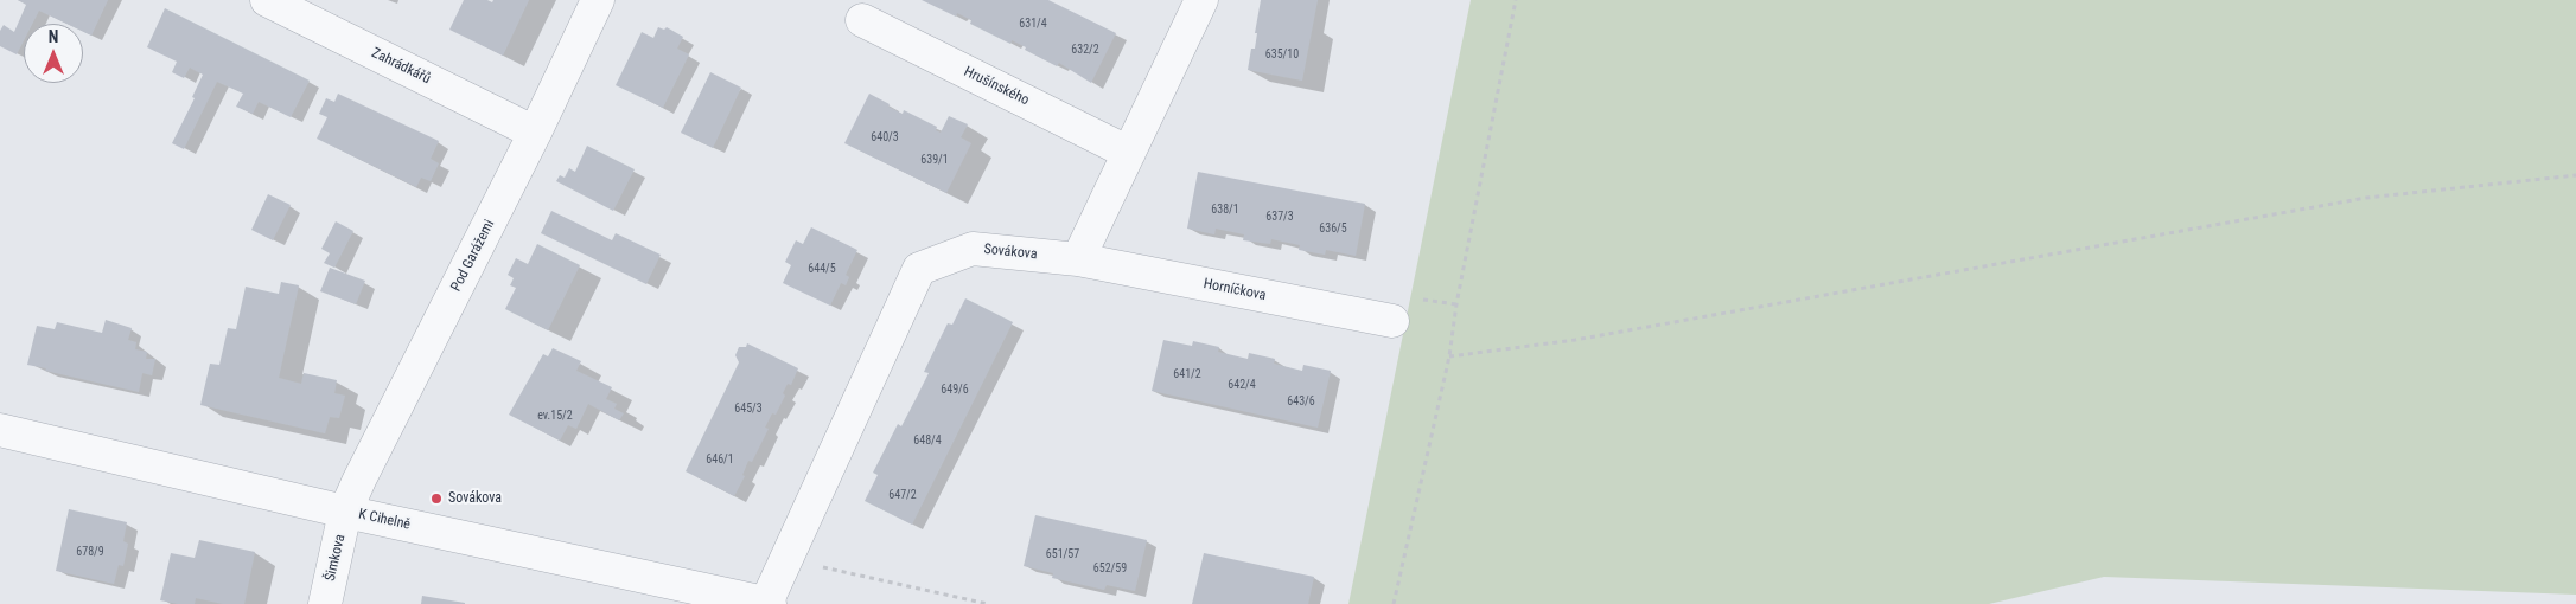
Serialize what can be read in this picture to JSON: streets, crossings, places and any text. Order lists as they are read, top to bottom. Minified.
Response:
{"streets":{"street":["Zahrádkářů","Hrušínského","Sovákova","Pod Garážemi","Horníčkova","K Cihelně","Šimkova"]},"crossings":[["Zahrádkářů","Pod Garážemi"],["Sovákova","Horníčkova"],["Sovákova","K Cihelně"],["Pod Garážemi","K Cihelně"],["Pod Garážemi","Šimkova"],["K Cihelně","Šimkova"]],"places":["Sovákova"],"house_numbers":["631/4","632/2","635/10","640/3","639/1","638/1","637/3","636/5","644/5","641/2","642/4","649/6","643/6","645/3","ev.15/2","648/4","646/1","647/2","678/9","651/57","652/59"],"north":"top"}
